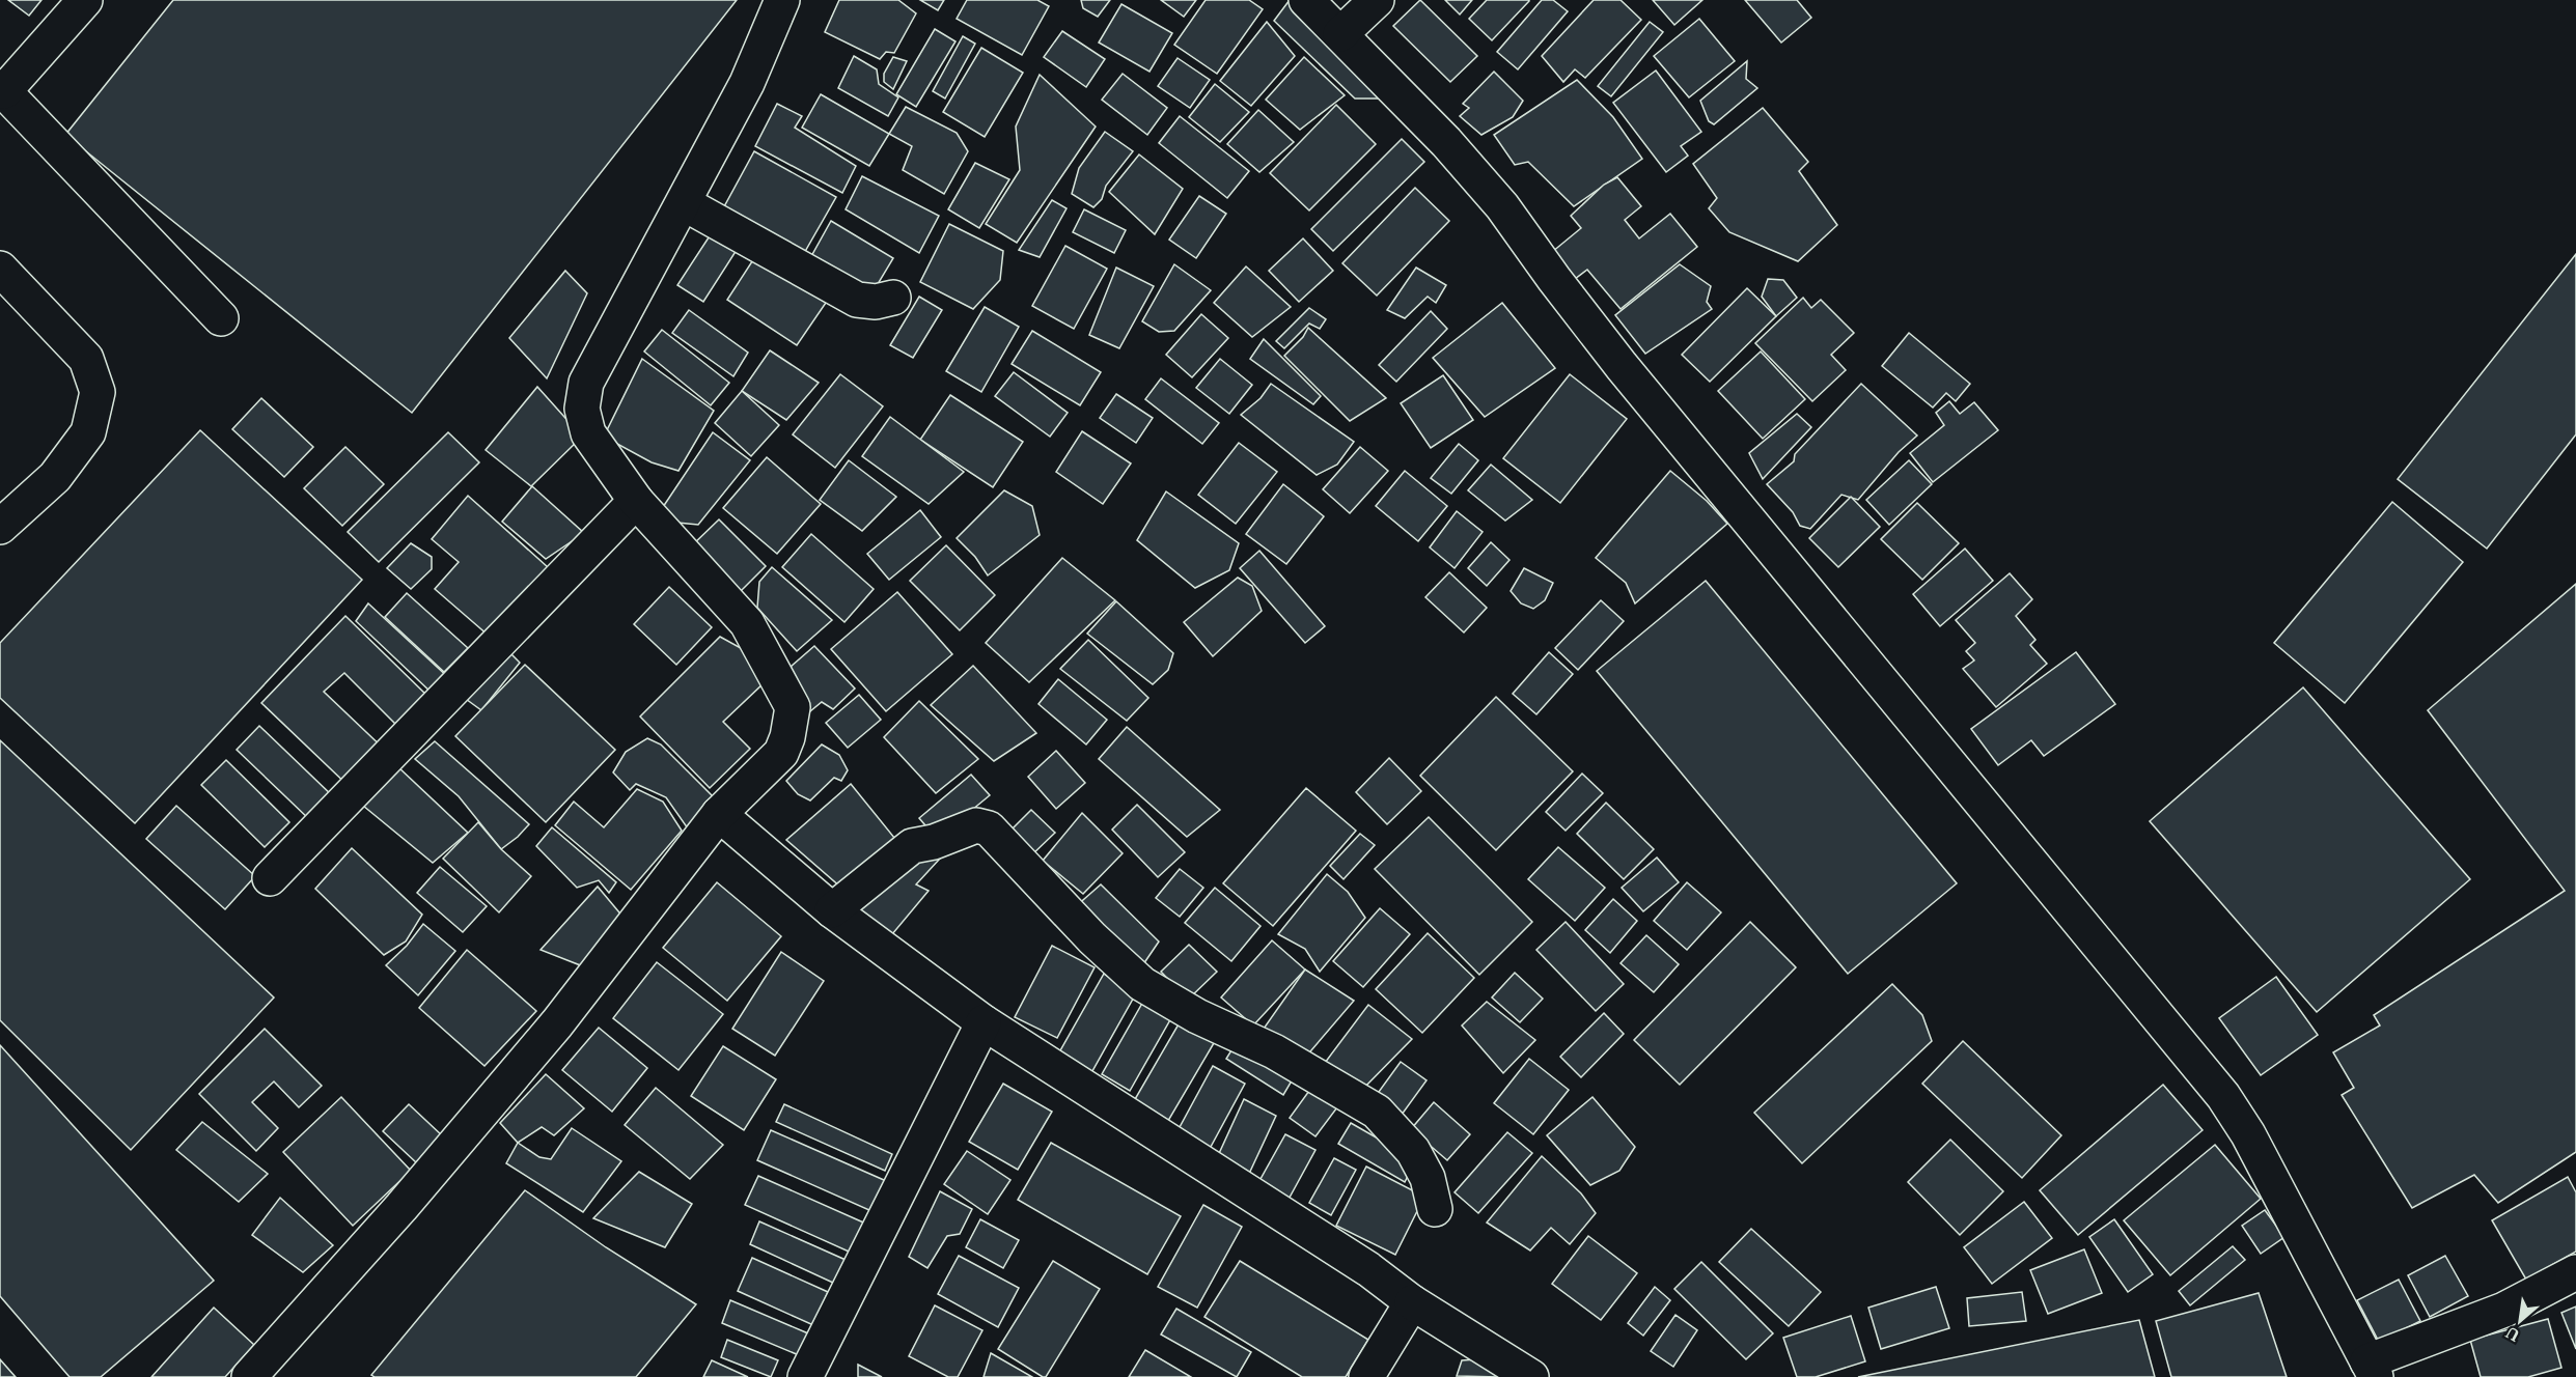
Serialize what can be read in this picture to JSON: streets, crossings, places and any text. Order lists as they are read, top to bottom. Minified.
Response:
{"north":"bottom left"}
